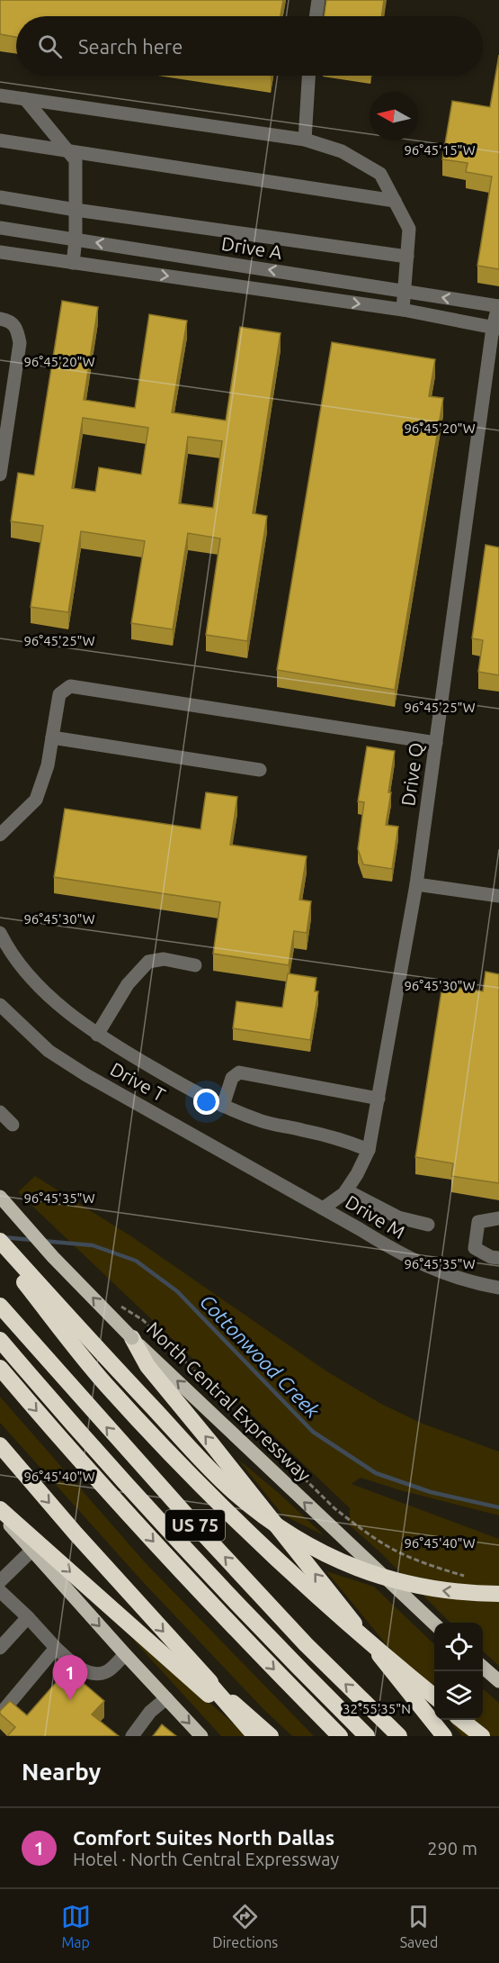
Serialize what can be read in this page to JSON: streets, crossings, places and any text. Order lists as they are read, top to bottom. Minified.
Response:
{"streets":{"highway":["US 75"],"main road":["North Central Expressway"],"lane":["Drive A","Drive Q","Drive T","Drive M"]},"crossings":[["Drive A","Drive Q"],["Drive Q","Drive T"],["Drive Q","Drive M"],["Drive T","Drive M"]],"one_way":["North Central Expressway"],"water":["Cottonwood Creek"],"north":"left","page":{"search":"Search here","pins":"1","heading":"Nearby","list":[{"mark":"1","name":"Comfort Suites North Dallas","note":"Hotel · North Central Expressway","value":"290 m"}],"nav":["Map","Directions","Saved"]},"coordinates":["96°45'15\"W","96°45'20\"W","96°45'25\"W","96°45'30\"W","96°45'35\"W","96°45'40\"W","32°55'35\"N"]}
